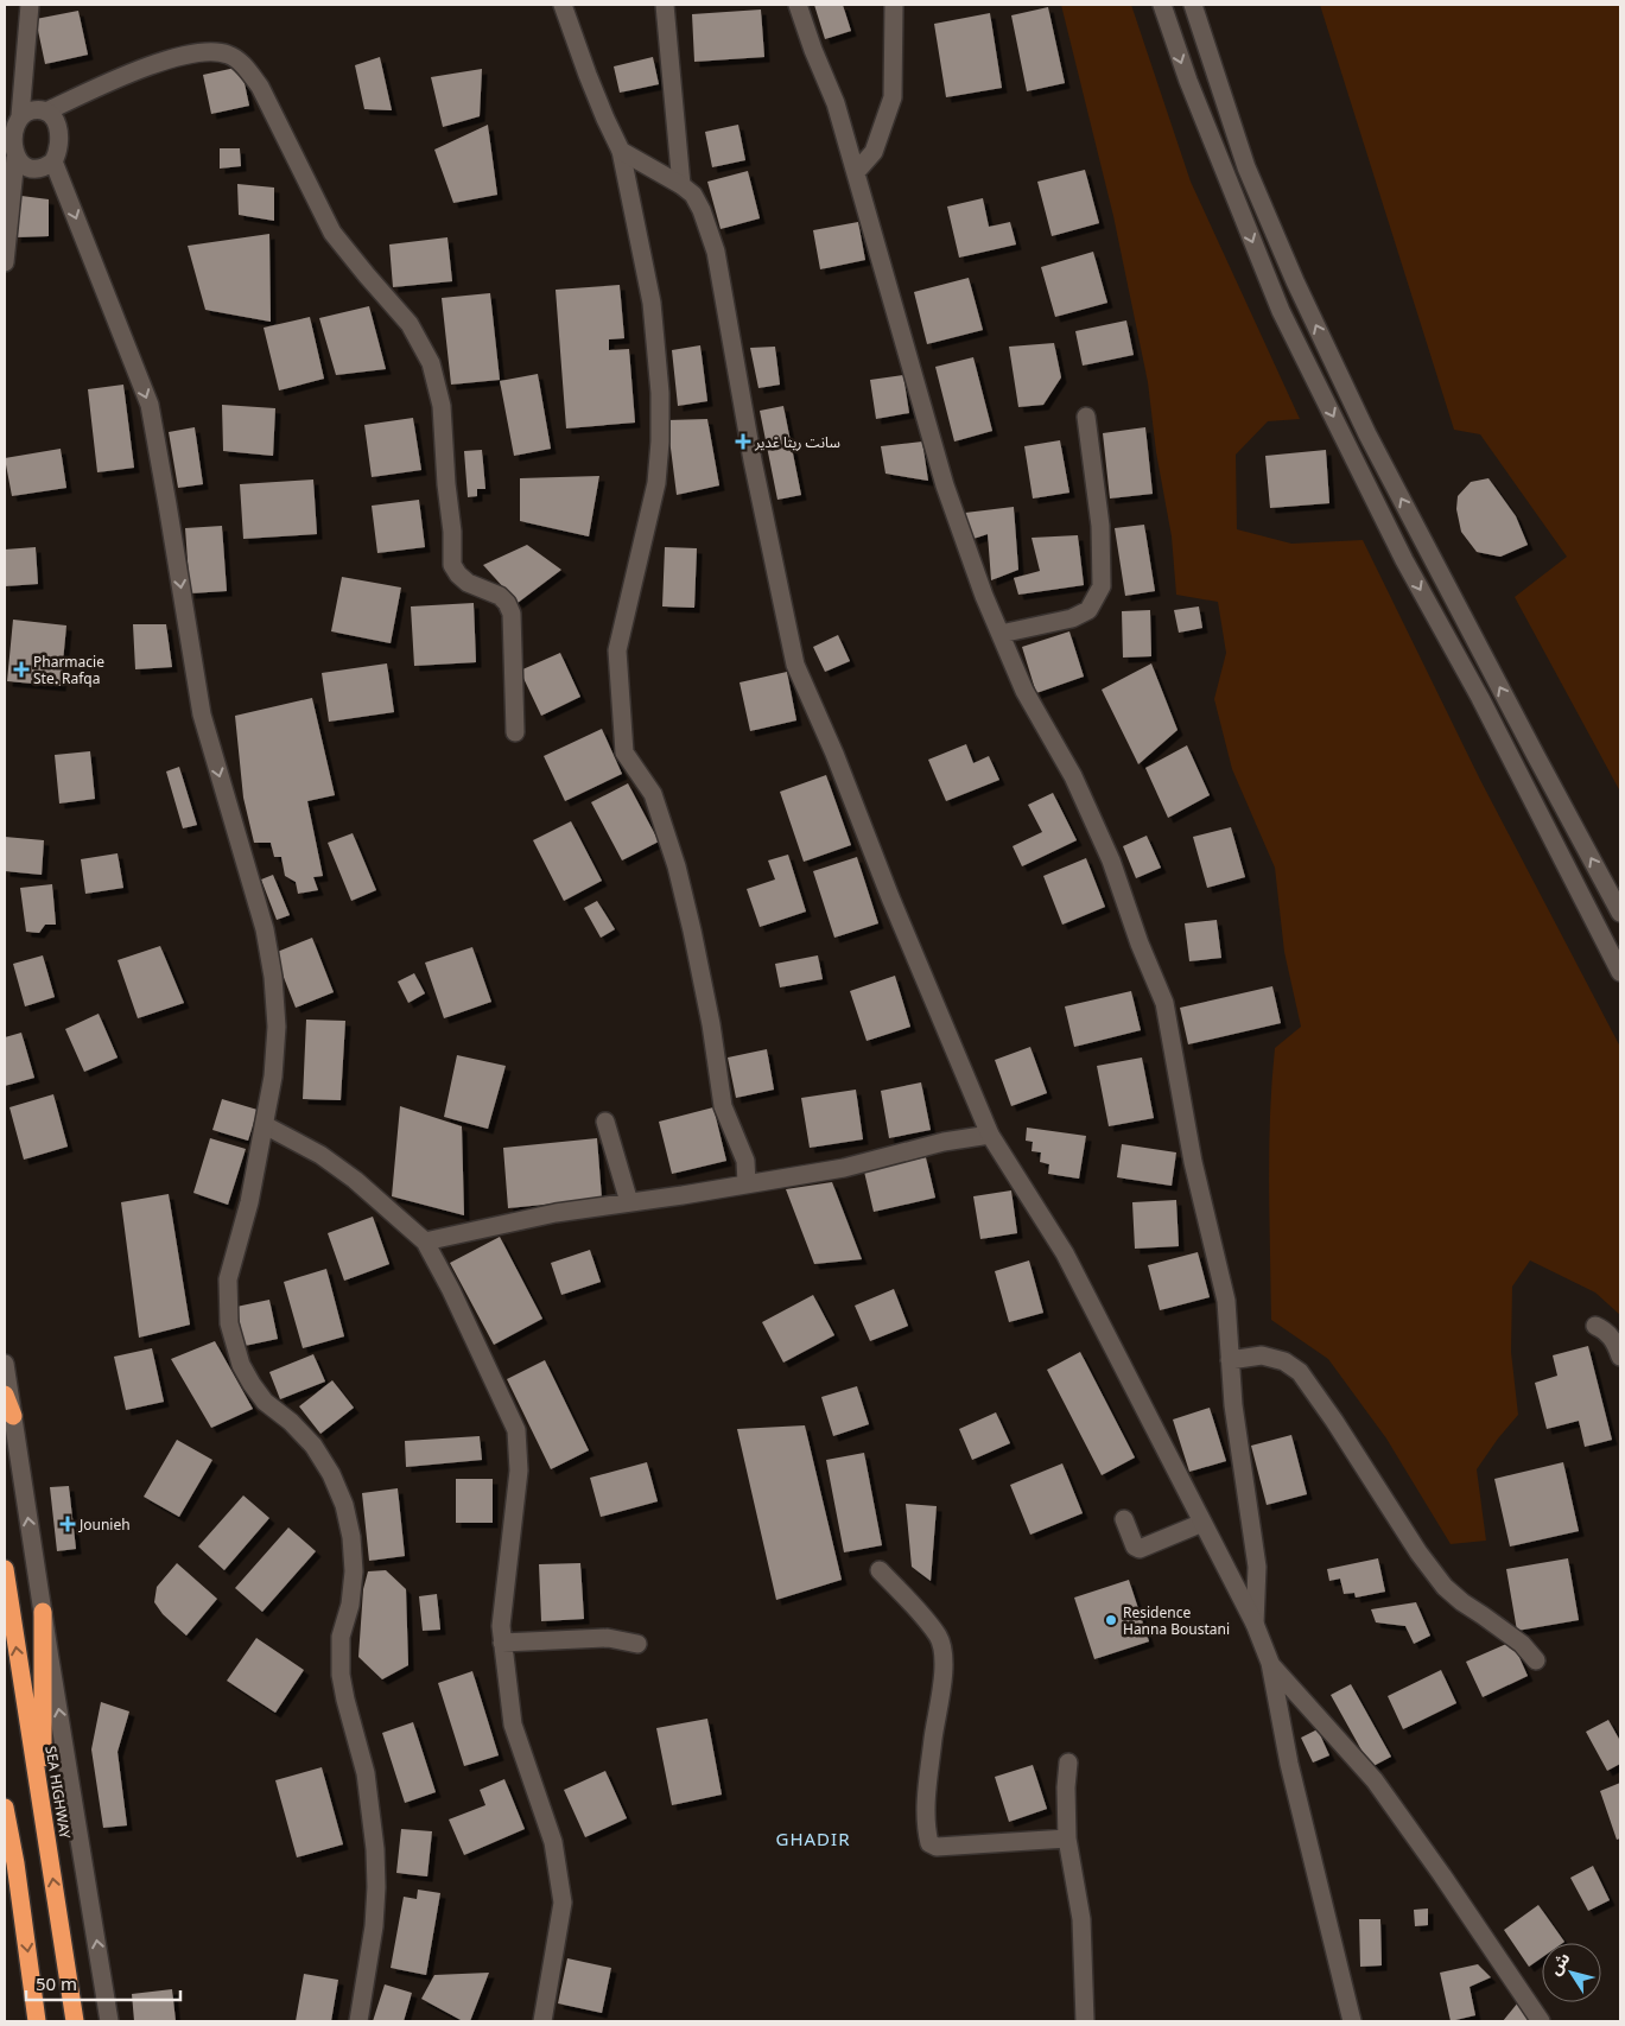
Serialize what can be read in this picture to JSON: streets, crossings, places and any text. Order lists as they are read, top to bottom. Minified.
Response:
{"streets":{"highway":["SEA HIGHWAY"]},"districts":["GHADIR"],"places":{"health":["سانت ريتا غدير","Pharmacie Ste. Rafqa","Jounieh"],"other":["Residence Hanna Boustani"]},"scale_bar":"50 m","north":"top left"}
